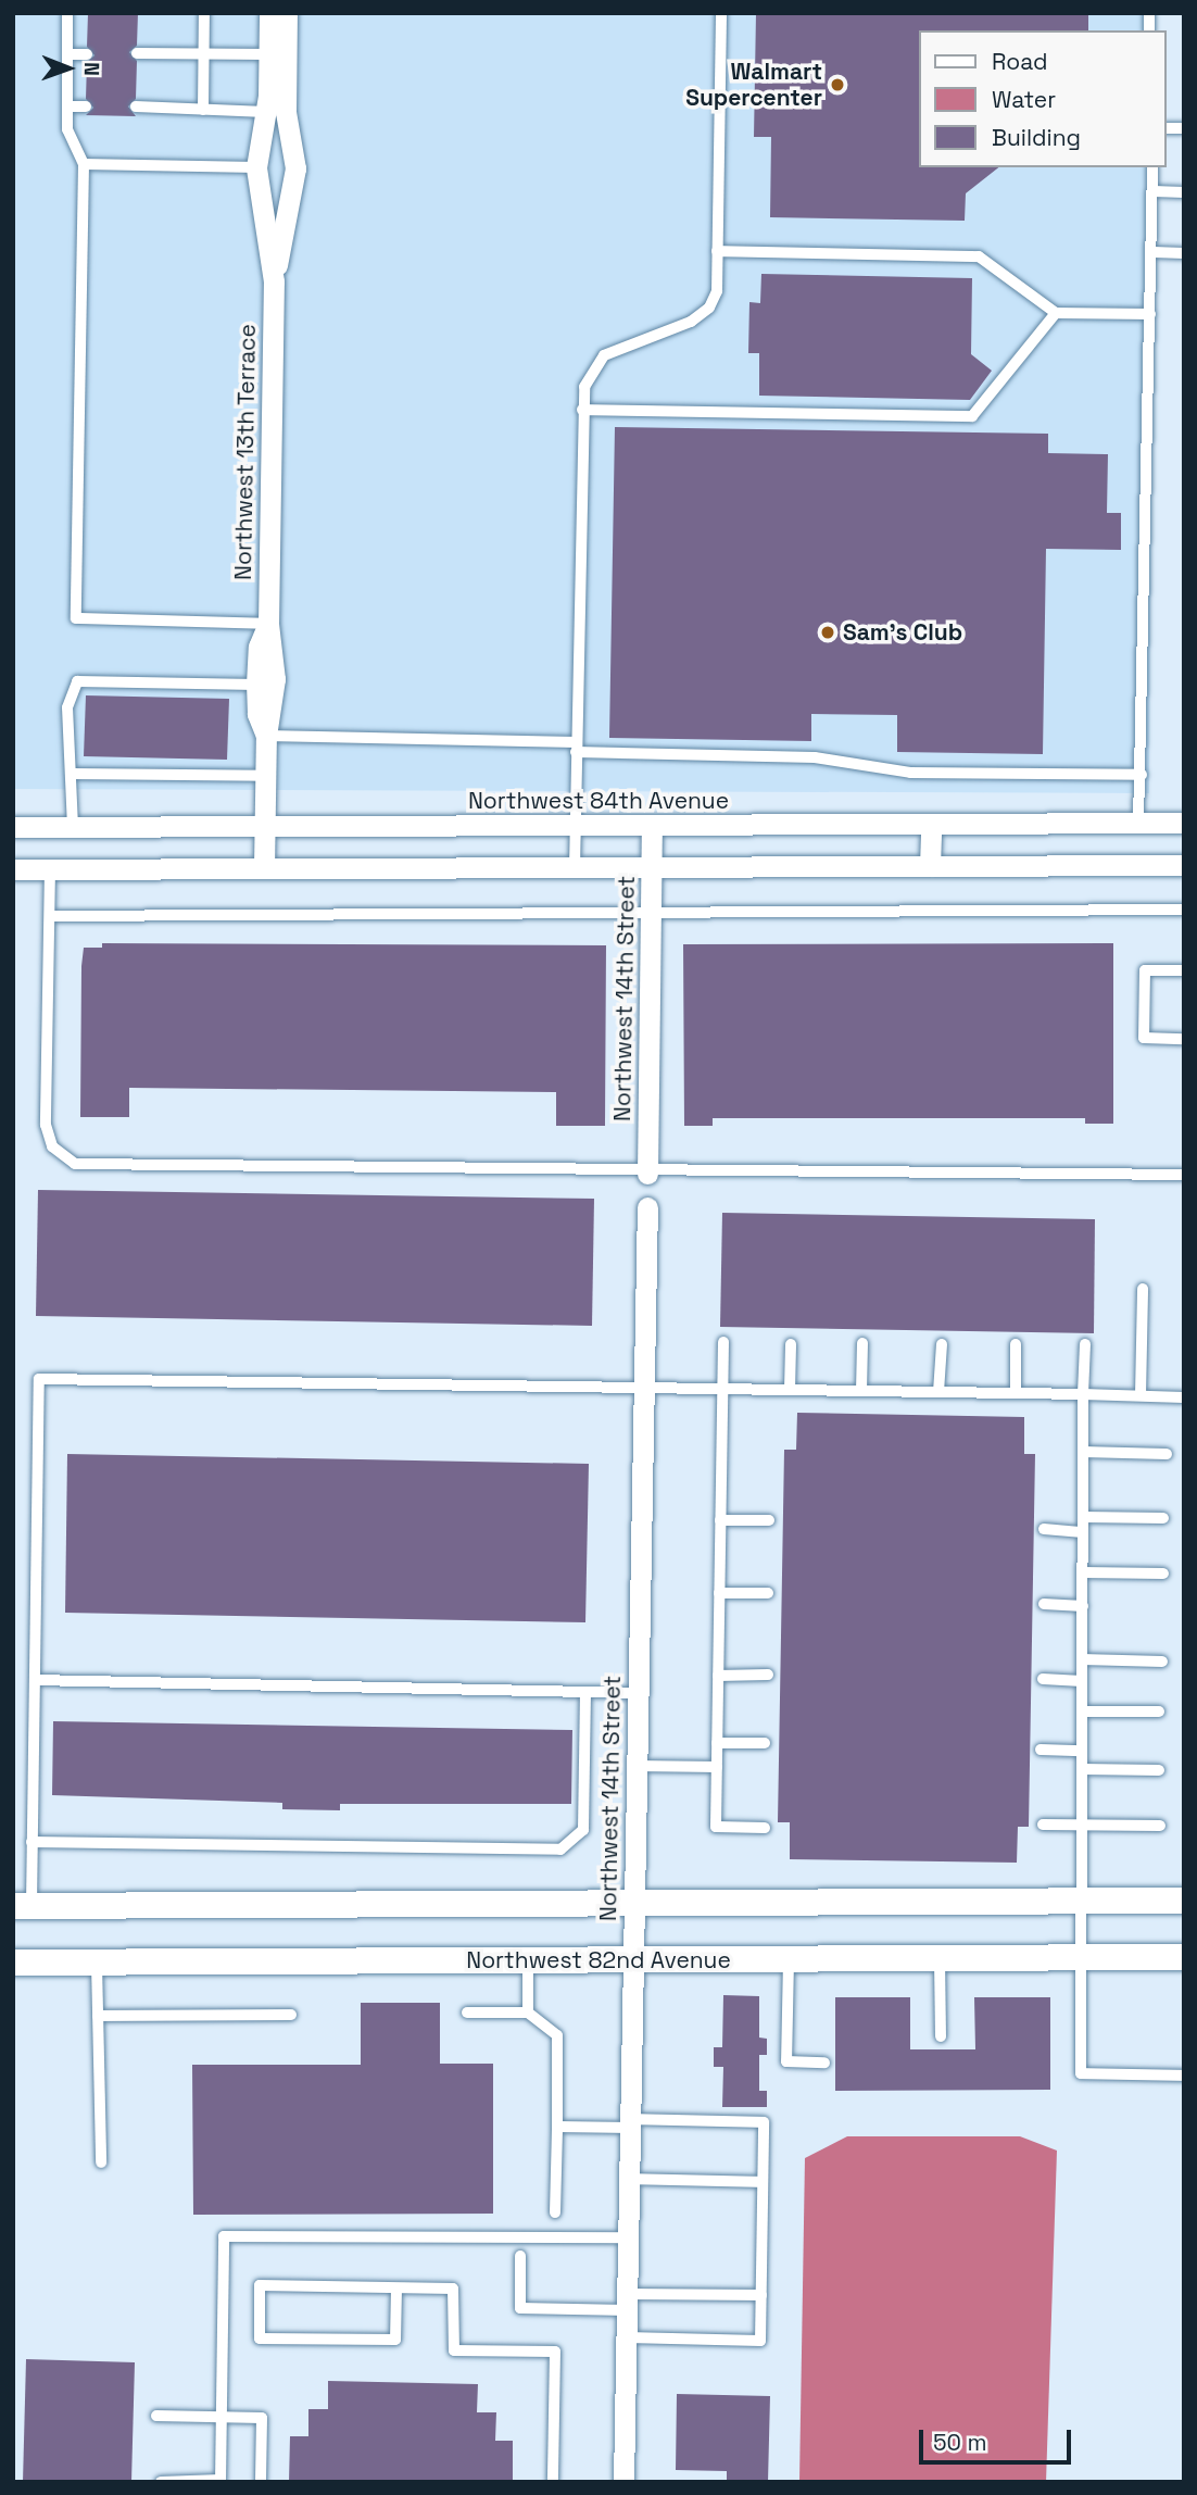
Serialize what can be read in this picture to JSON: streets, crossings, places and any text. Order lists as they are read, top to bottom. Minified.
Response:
{"streets":{"street":["Northwest 13th Terrace","Northwest 84th Avenue","Northwest 14th Street","Northwest 82nd Avenue"]},"crossings":[["Northwest 13th Terrace","Northwest 84th Avenue"],["Northwest 84th Avenue","Northwest 14th Street"],["Northwest 14th Street","Northwest 82nd Avenue"]],"places":["Walmart Supercenter","Sam's Club"],"legend":["Road","Water","Building"],"scale_bar":"50 m","north":"right"}
